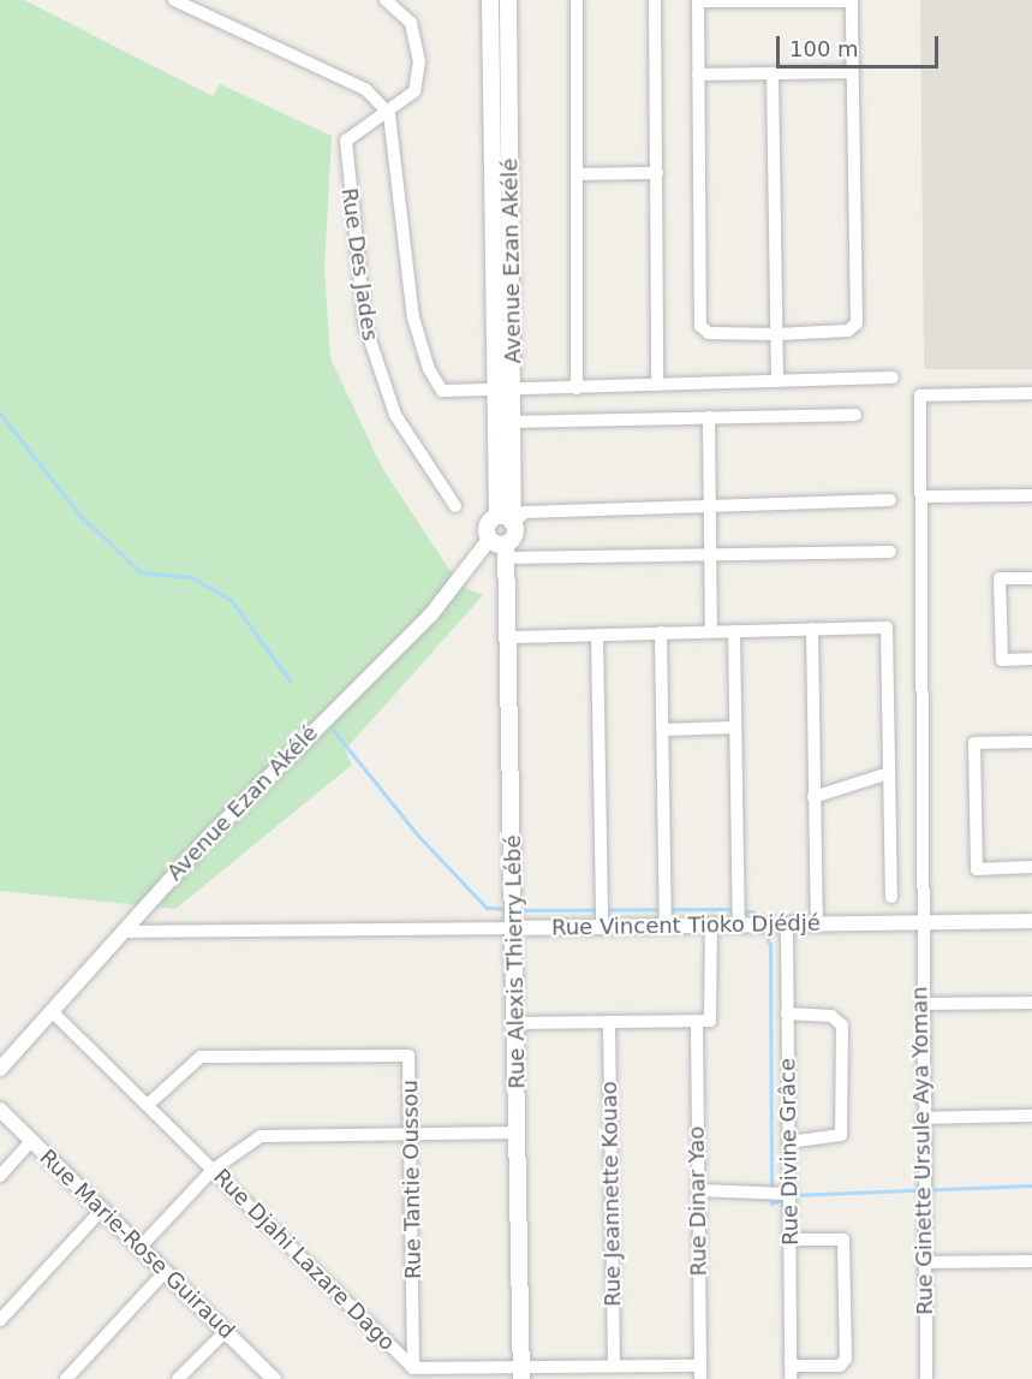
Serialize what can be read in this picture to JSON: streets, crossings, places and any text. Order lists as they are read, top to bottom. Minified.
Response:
{"streets":{"main road":["Avenue Ezan Akélé","Rue Alexis Thierry Lébé"],"street":["Rue Des Jades","Rue Vincent Tioko Djédjé","Rue Ginette Ursule Aya Yoman","Rue Divine Grâce","Rue Tantie Oussou","Rue Jeannette Kouao","Rue Dinar Yao","Rue Marie-Rose Guiraud","Rue Djahi Lazare Dago"]},"crossings":[["Avenue Ezan Akélé","Rue Vincent Tioko Djédjé"],["Avenue Ezan Akélé","Rue Alexis Thierry Lébé"],["Avenue Ezan Akélé","Rue Djahi Lazare Dago"],["Rue Vincent Tioko Djédjé","Rue Alexis Thierry Lébé"],["Rue Vincent Tioko Djédjé","Rue Ginette Ursule Aya Yoman"],["Rue Vincent Tioko Djédjé","Rue Divine Grâce"],["Rue Alexis Thierry Lébé","Rue Djahi Lazare Dago"],["Rue Tantie Oussou","Rue Djahi Lazare Dago"],["Rue Jeannette Kouao","Rue Djahi Lazare Dago"],["Rue Dinar Yao","Rue Djahi Lazare Dago"]],"scale_bar":"100 m"}
